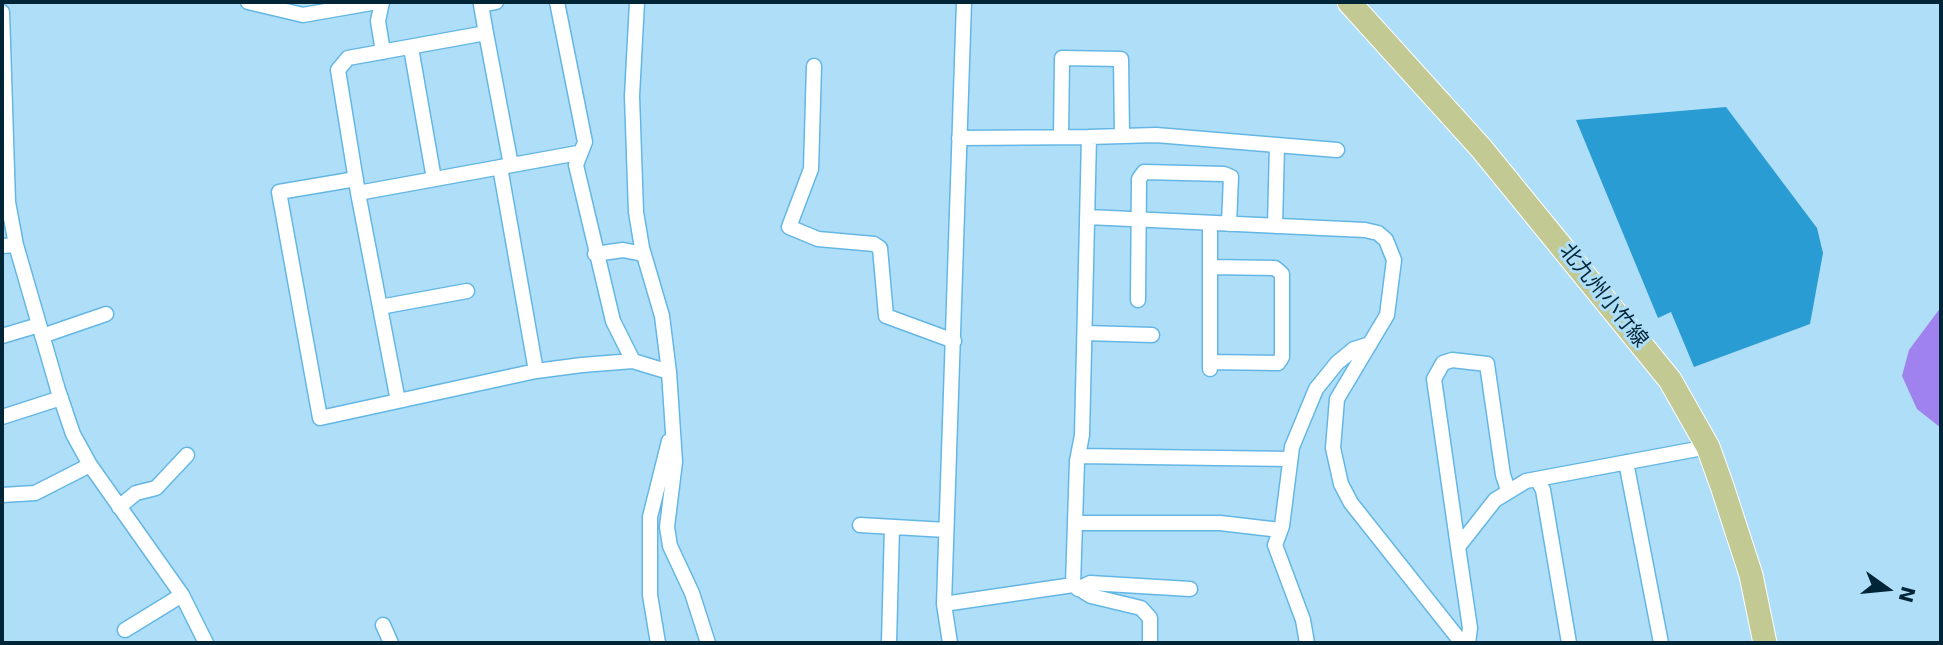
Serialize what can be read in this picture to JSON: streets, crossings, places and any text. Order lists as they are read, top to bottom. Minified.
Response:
{"streets":{"main road":["北九州小竹線"]},"north":"right"}
